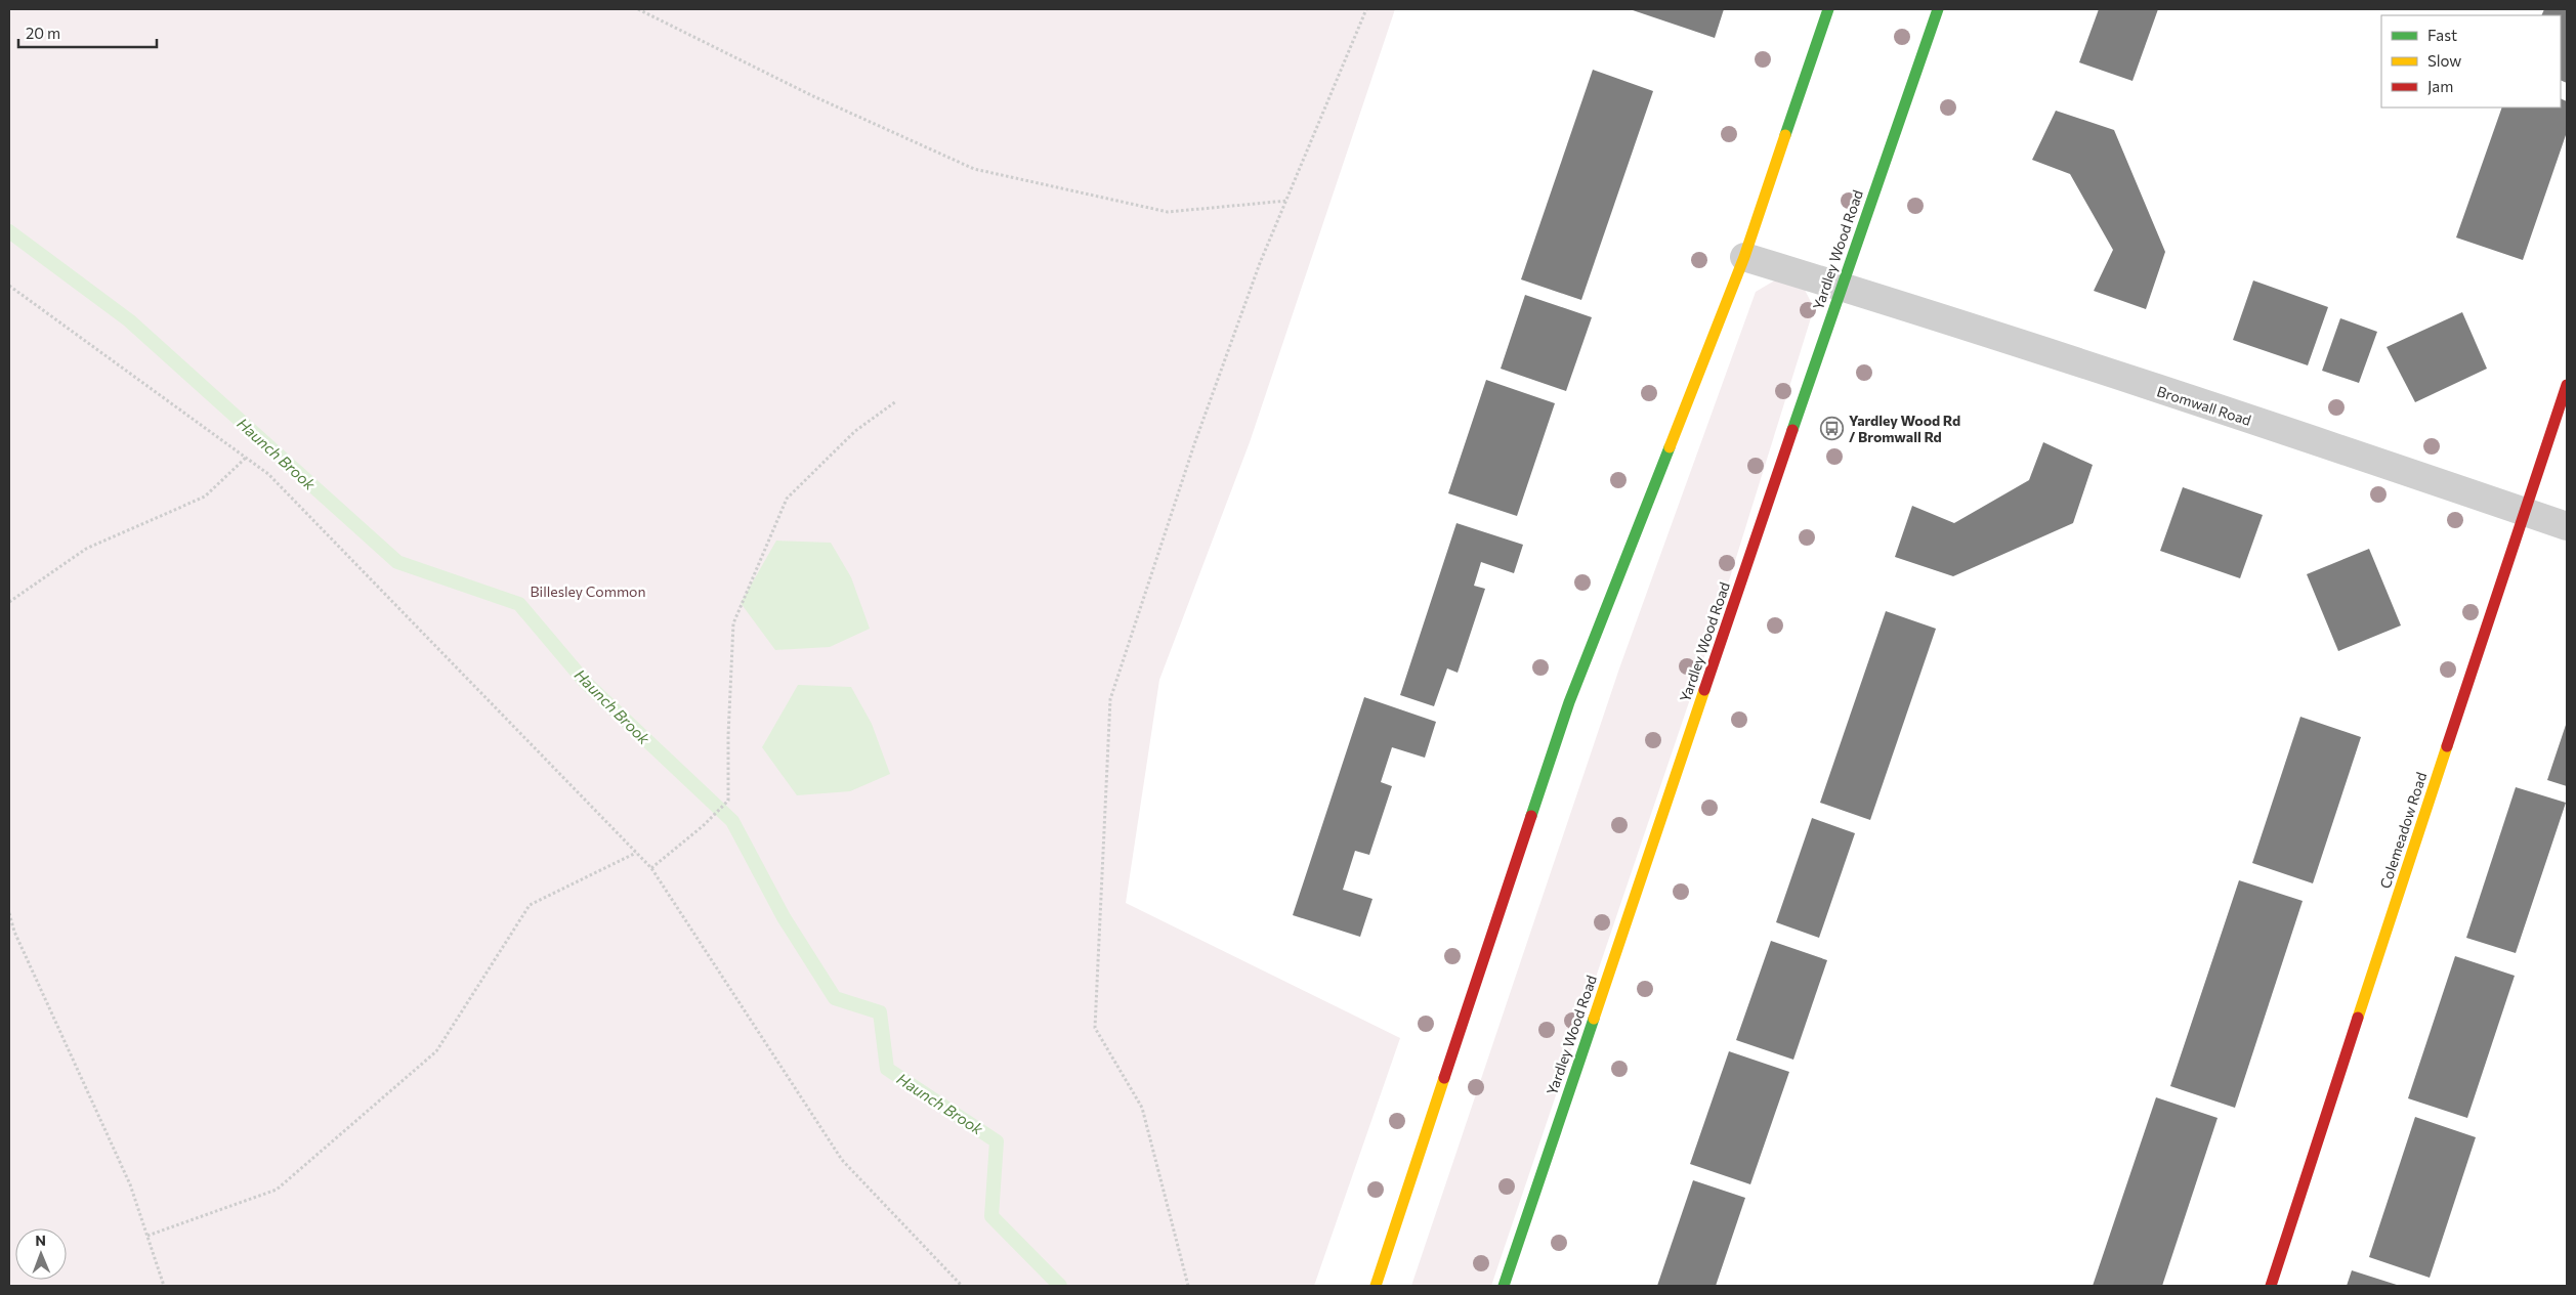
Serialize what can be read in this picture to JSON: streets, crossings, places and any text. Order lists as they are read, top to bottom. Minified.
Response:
{"streets":{"street":["Yardley Wood Road","Bromwall Road","Colemeadow Road"]},"crossings":[["Yardley Wood Road","Bromwall Road"],["Bromwall Road","Colemeadow Road"]],"water":["Haunch Brook"],"parks":["Billesley Common"],"places":{"bus stop":["Yardley Wood Rd / Bromwall Rd"]},"legend":["Fast","Slow","Jam"],"scale_bar":"20 m","north":"top"}
